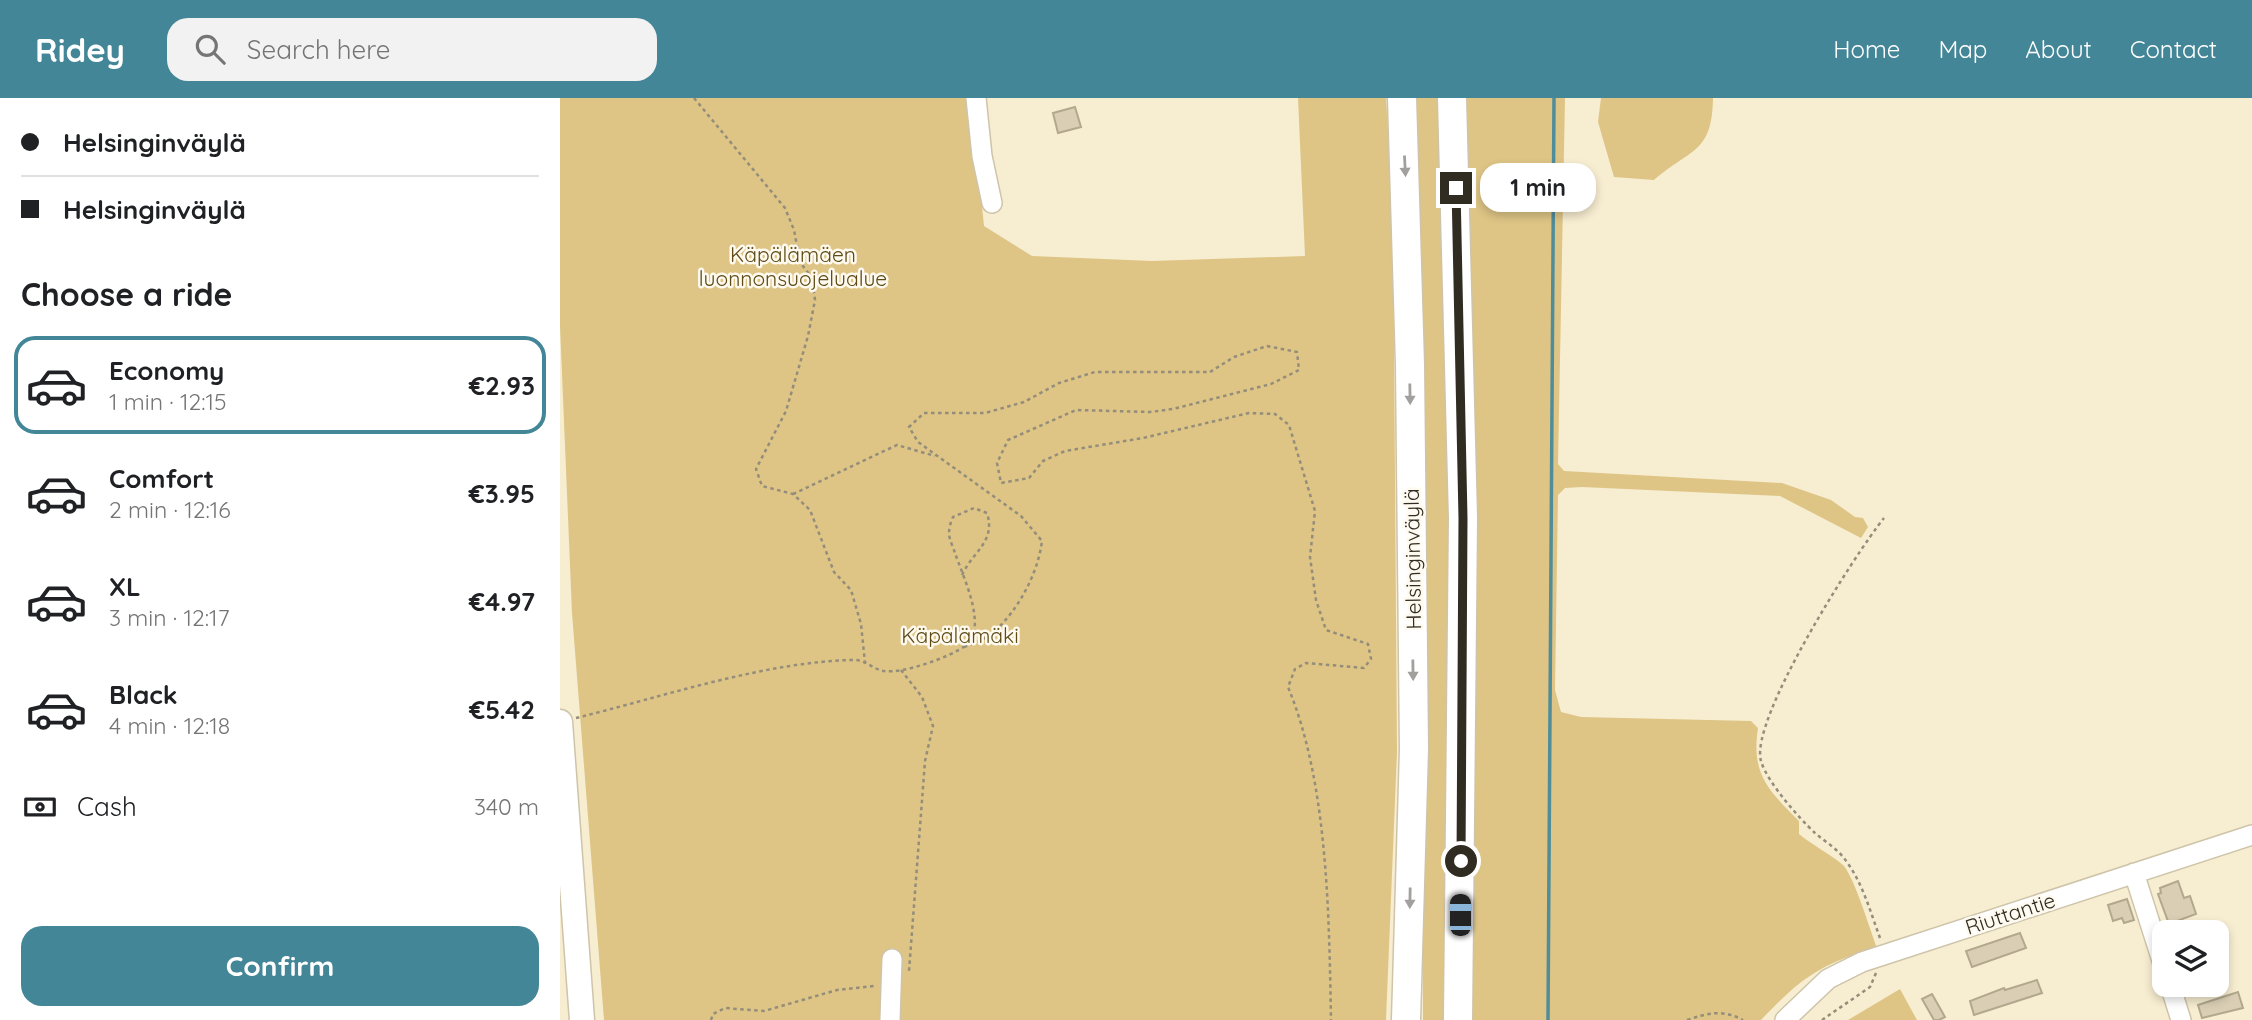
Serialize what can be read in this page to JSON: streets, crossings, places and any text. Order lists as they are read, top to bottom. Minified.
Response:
{"streets":{"highway":["Helsinginväylä"],"street":["Riuttantie"]},"parks":["Käpälämäen luonnonsuojelualue","Käpälämäki"],"page":{"header":"Ridey","search":"Search here","nav":["Home","Map","About","Contact"],"banner":["Helsinginväylä","Helsinginväylä"],"bubble":"1 min","heading":"Choose a ride","list":[{"name":"Economy","note":"1 min · 12:15","value":"€2.93"},{"name":"Comfort","note":"2 min · 12:16","value":"€3.95"},{"name":"XL","note":"3 min · 12:17","value":"€4.97"},{"name":"Black","note":"4 min · 12:18","value":"€5.42"}],"pay":["Cash","340 m"],"buttons":"Confirm"}}
